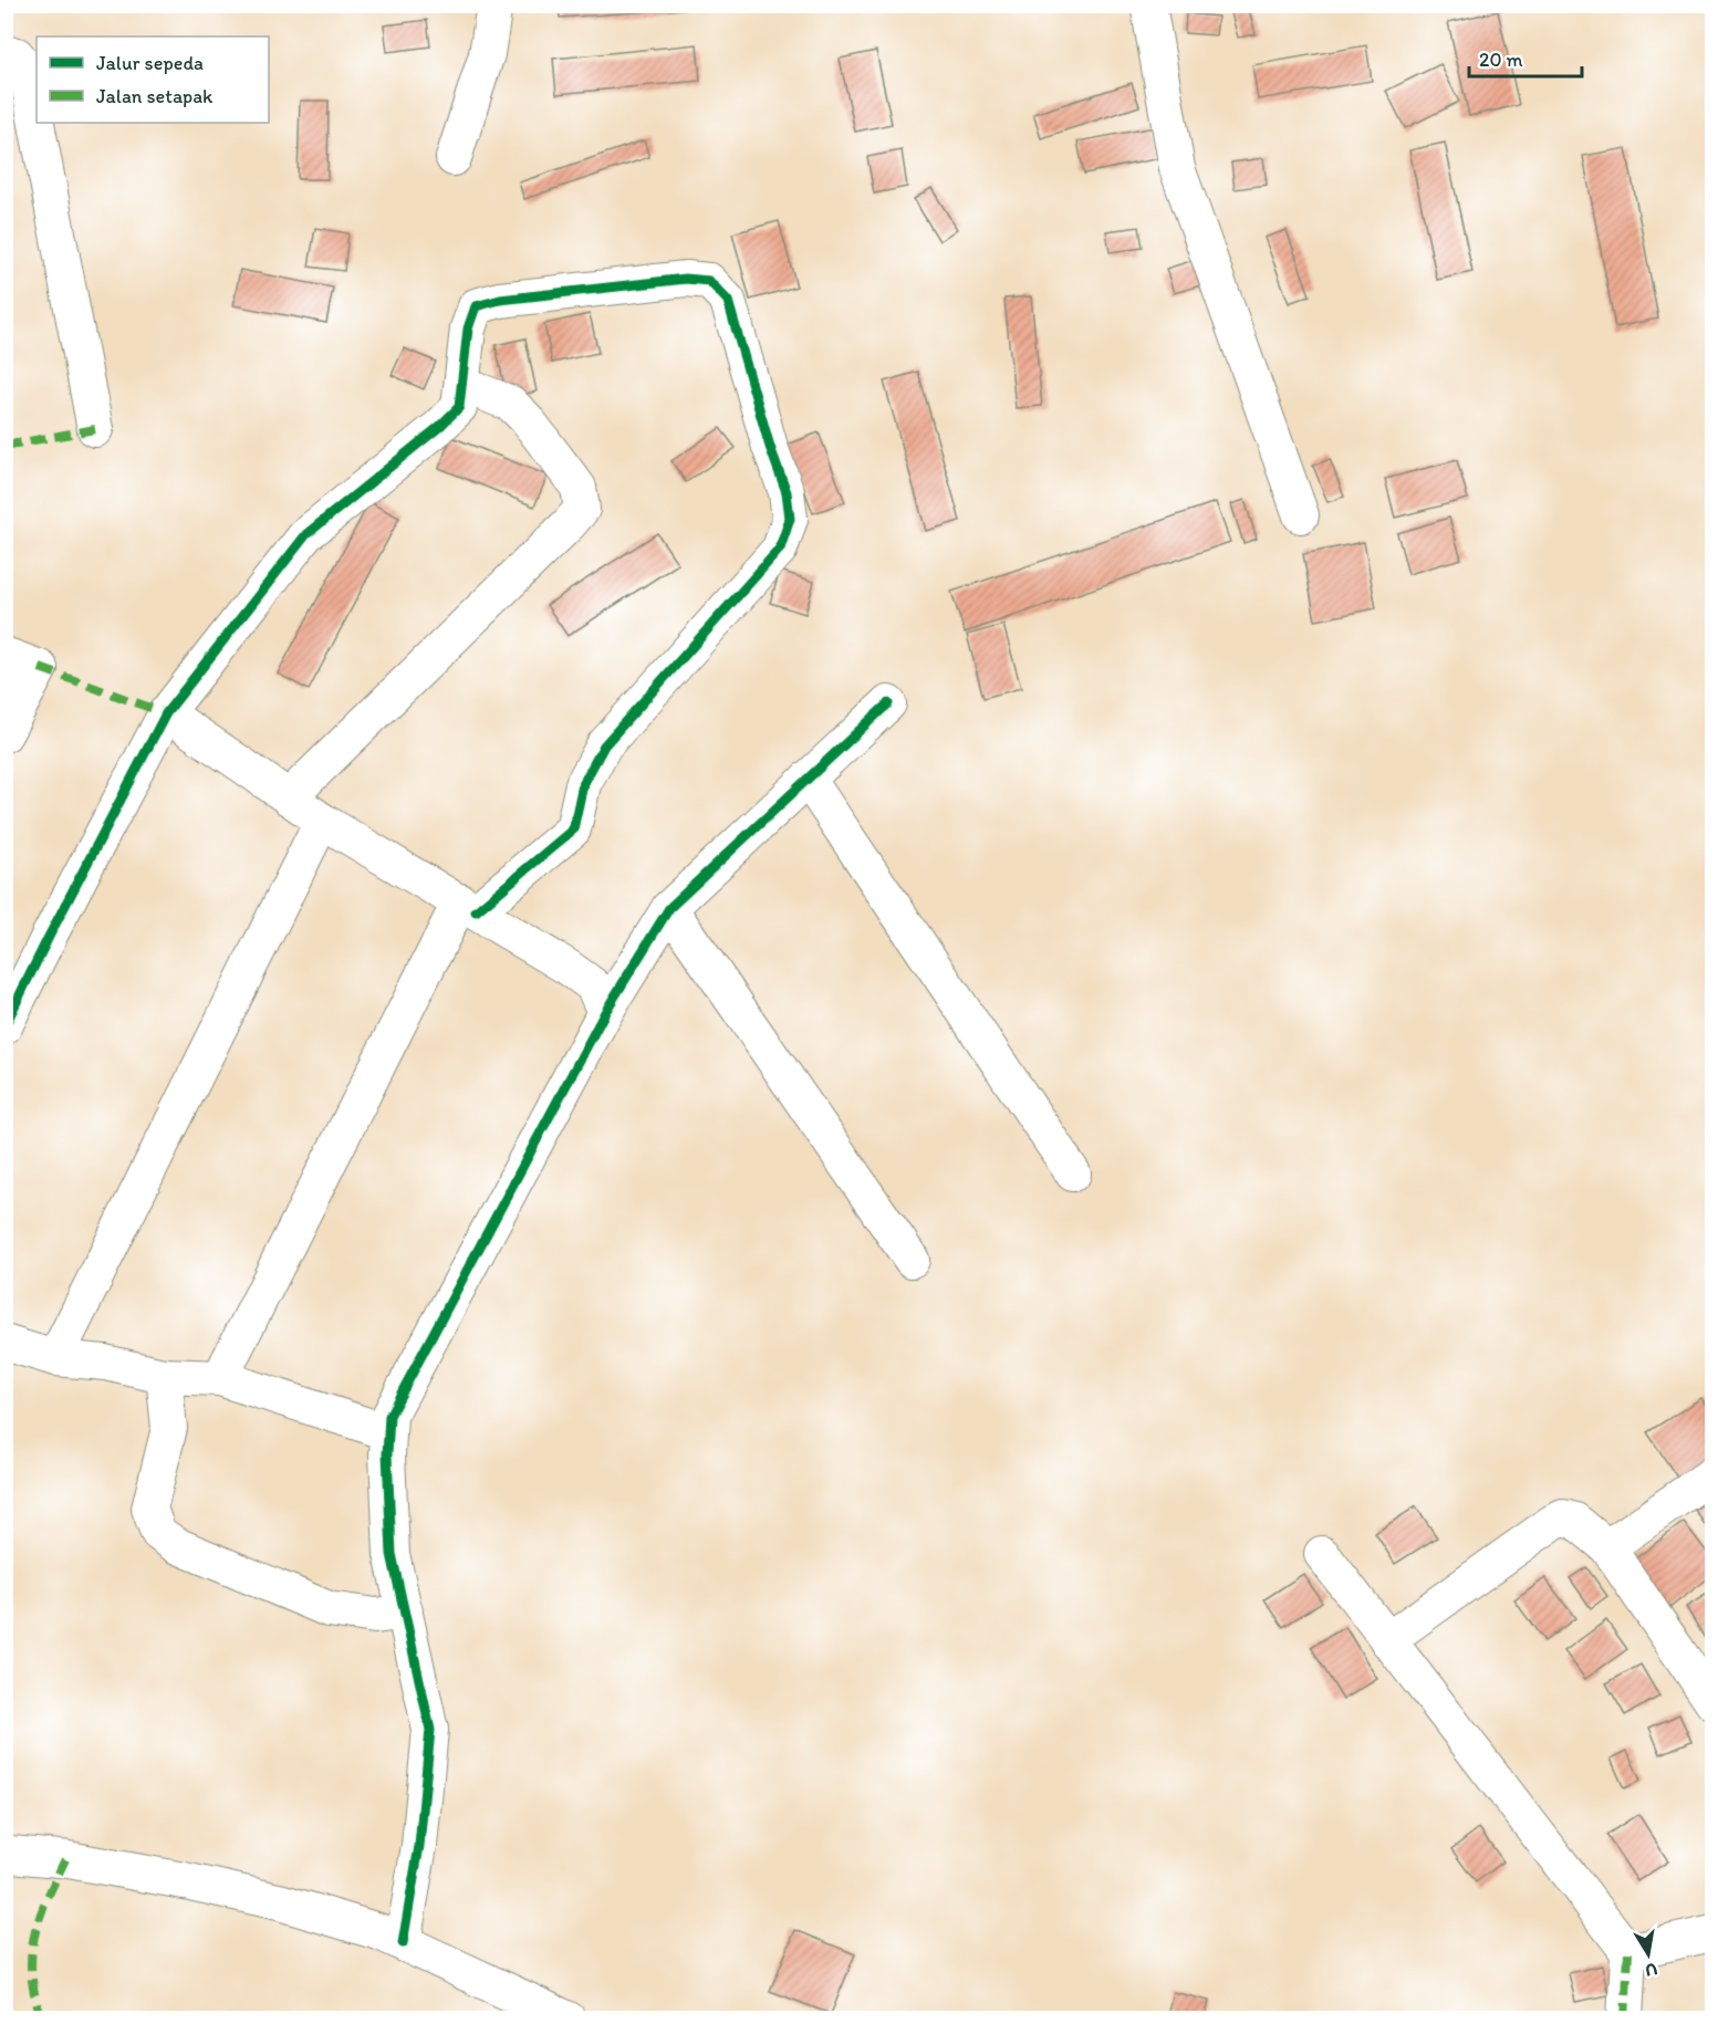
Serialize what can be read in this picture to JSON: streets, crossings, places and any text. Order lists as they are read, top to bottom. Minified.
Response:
{"legend":["Jalur sepeda","Jalan setapak"],"scale_bar":"20 m","north":"bottom"}
